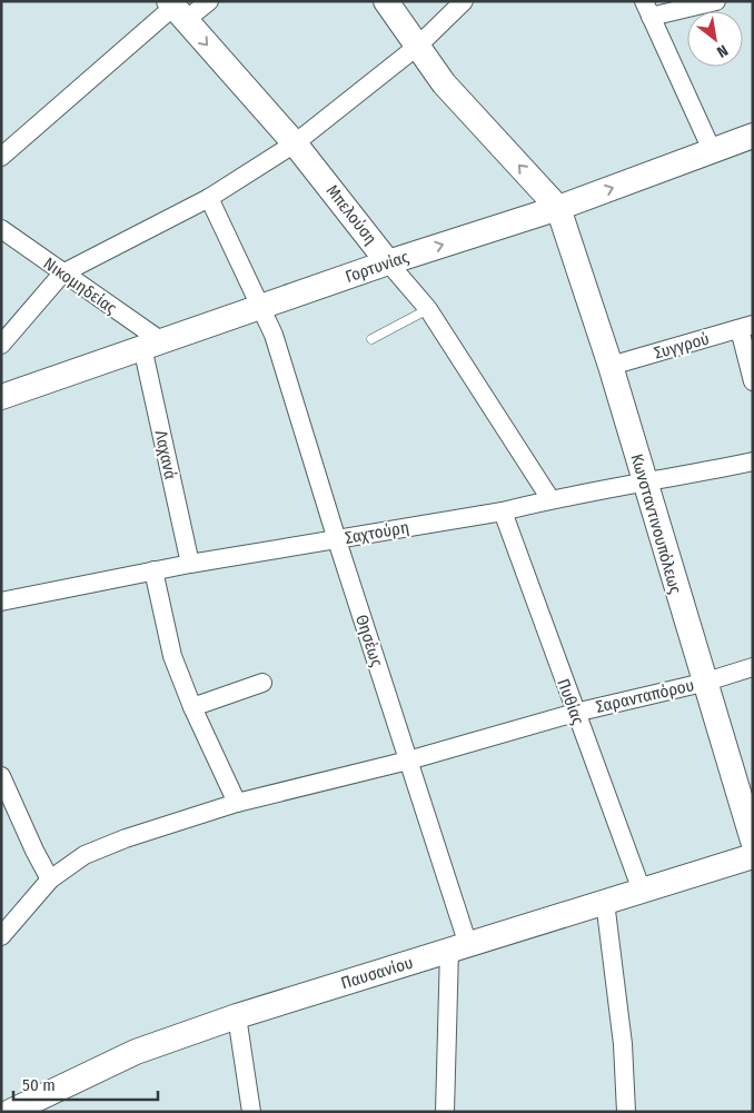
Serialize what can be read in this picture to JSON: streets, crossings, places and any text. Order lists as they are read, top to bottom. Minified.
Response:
{"streets":{"street":["Μπελούση","Γορτυνίας","Νικομηδείας","Συγγρού","Λαχανά","Κωνσταντινουπόλεως","Σαχτούρη","Θησέως","Σαρανταπόρου","Πυθίας","Παυσανίου"]},"crossings":[["Μπελούση","Γορτυνίας"],["Μπελούση","Σαχτούρη"],["Γορτυνίας","Νικομηδείας"],["Γορτυνίας","Λαχανά"],["Γορτυνίας","Κωνσταντινουπόλεως"],["Γορτυνίας","Θησέως"],["Νικομηδείας","Λαχανά"],["Συγγρού","Κωνσταντινουπόλεως"],["Λαχανά","Σαχτούρη"],["Κωνσταντινουπόλεως","Σαχτούρη"],["Κωνσταντινουπόλεως","Σαρανταπόρου"],["Σαχτούρη","Θησέως"],["Σαχτούρη","Πυθίας"],["Θησέως","Σαρανταπόρου"],["Θησέως","Παυσανίου"],["Σαρανταπόρου","Πυθίας"],["Πυθίας","Παυσανίου"]],"scale_bar":"50 m","north":"bottom right"}
